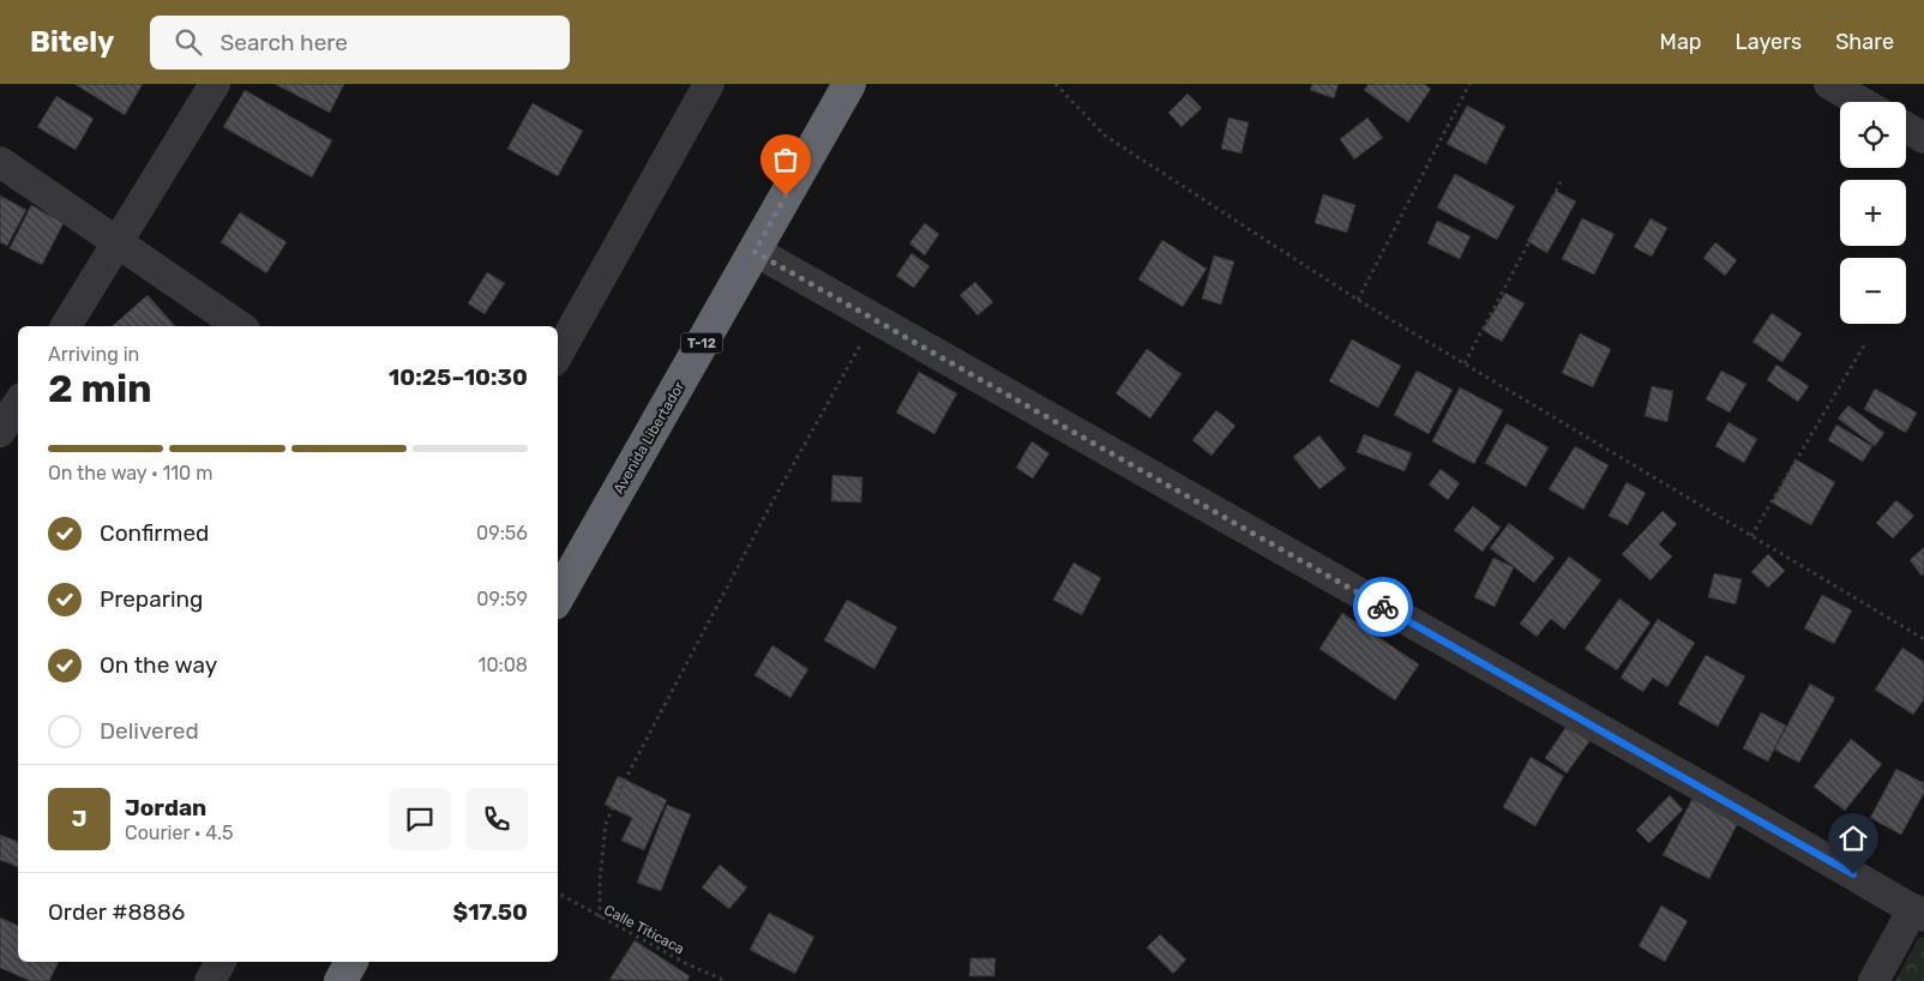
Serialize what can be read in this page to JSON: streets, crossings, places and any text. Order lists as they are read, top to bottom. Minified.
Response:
{"streets":{"highway":["T-12","Avenida Libertador"],"path":["Calle Titicaca"]},"page":{"header":"Bitely","search":"Search here","nav":["Map","Layers","Share"],"map_buttons":["+","−"],"heading":["2 min","Arriving in","10:25–10:30"],"panel":["Jordan","Courier · 4.5","Order #8886","$17.50"],"bar":"On the way · 110 m","list":[["Confirmed","09:56"],["Preparing","09:59"],["On the way","10:08"],"Delivered"],"round":"J"}}
